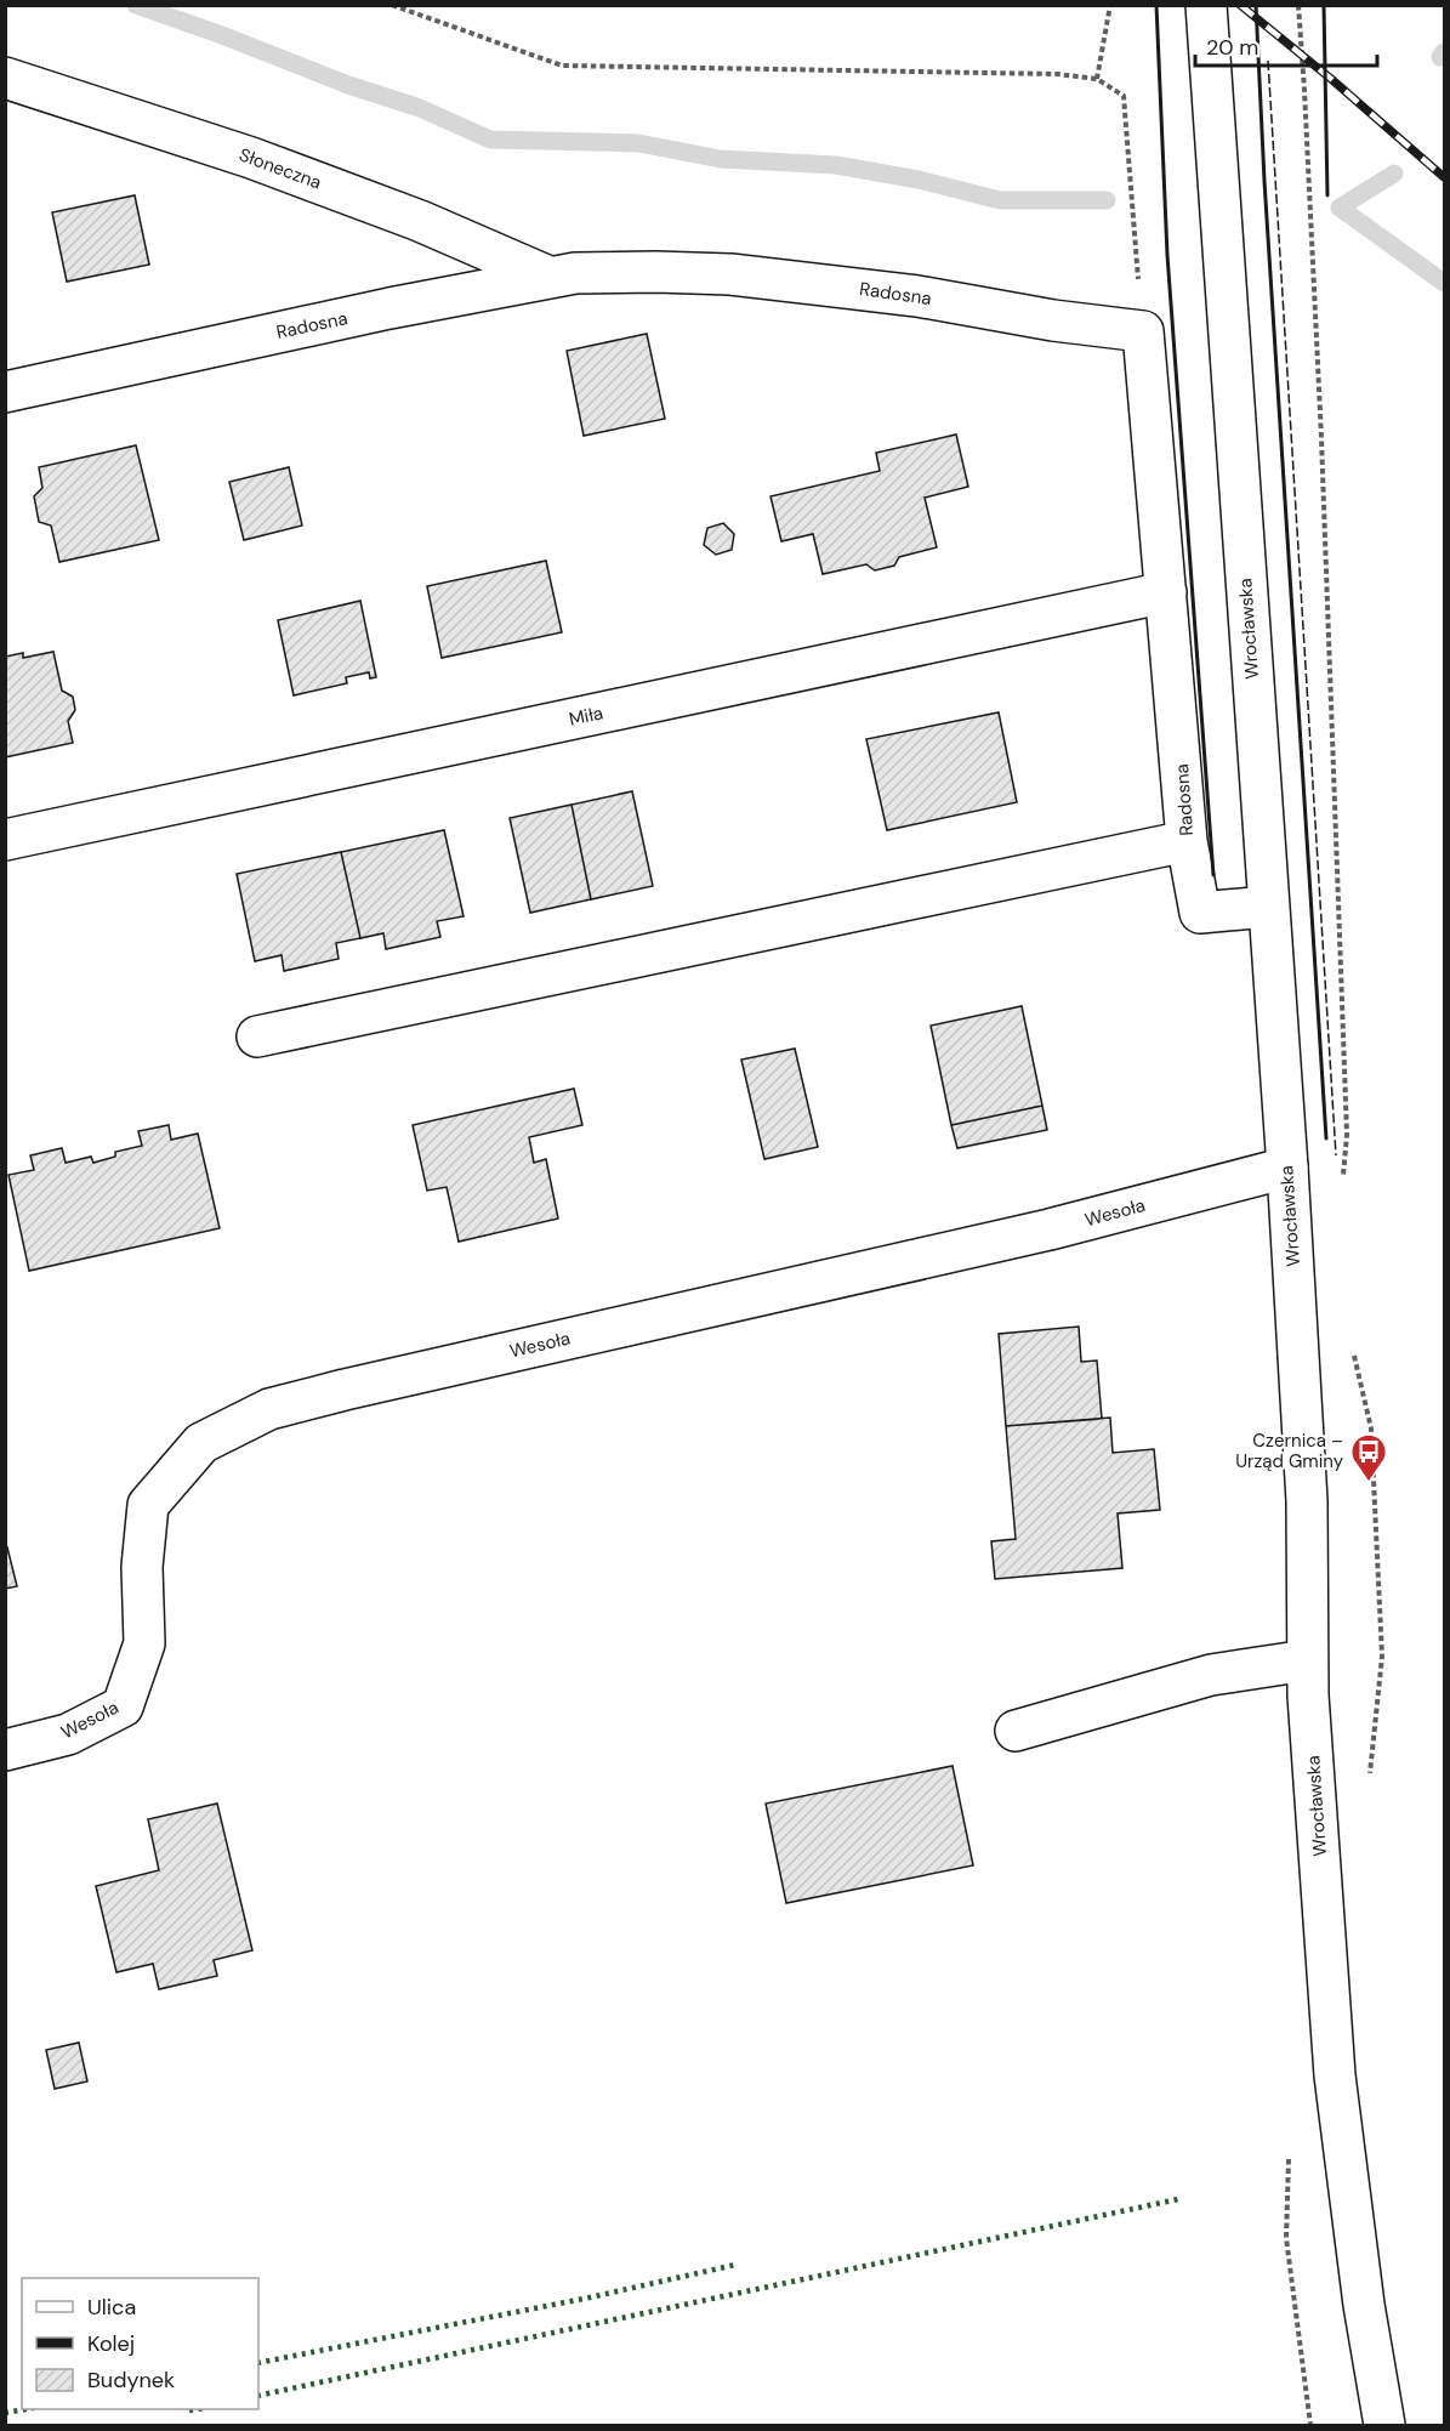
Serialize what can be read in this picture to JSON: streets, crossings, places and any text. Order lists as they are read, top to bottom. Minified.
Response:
{"streets":{"street":["Słoneczna","Radosna","Wrocławska","Miła","Wesoła"]},"crossings":[["Słoneczna","Radosna"],["Radosna","Wrocławska"],["Radosna","Miła"],["Wrocławska","Wesoła"]],"places":{"bus stop":["Czernica – Urząd Gminy"]},"legend":["Ulica","Kolej","Budynek"],"scale_bar":"20 m"}
